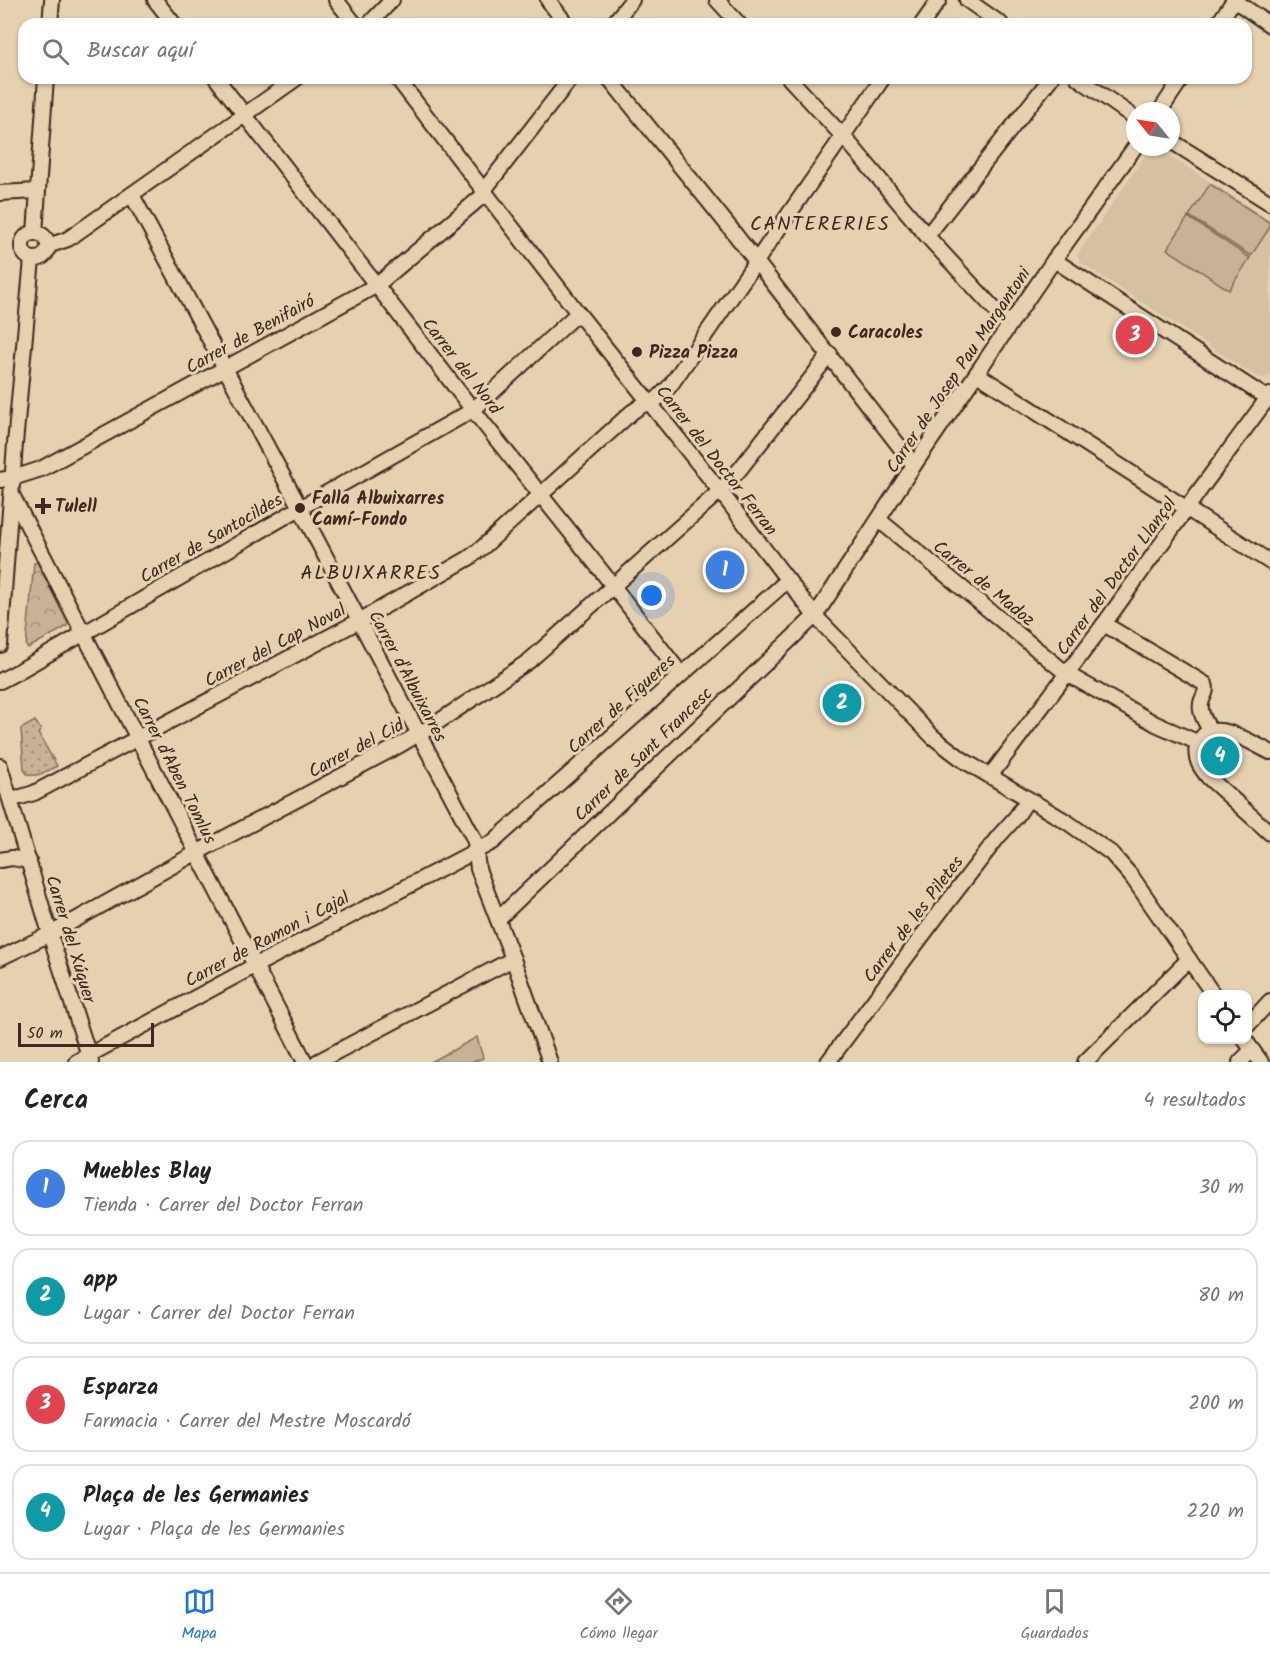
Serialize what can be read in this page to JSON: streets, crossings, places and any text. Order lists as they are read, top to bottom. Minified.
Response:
{"streets":{"street":["Carrer de Benifairó","Carrer del Nord","Carrer de Josep Pau Margantoni","Carrer del Doctor Ferran","Carrer de Santocildes","Carrer del Doctor Llançol","Carrer de Madoz","Carrer del Cap Noval","Carrer d'Albuixarres","Carrer de Figueres","Carrer del Cid","Carrer de Sant Francesc","Carrer d'Aben Tomlus","Carrer de les Piletes","Carrer del Xúquer","Carrer de Ramon i Cajal"]},"crossings":[["Carrer de Benifairó","Carrer del Nord"],["Carrer de Benifairó","Carrer del Doctor Ferran"],["Carrer de Benifairó","Carrer d'Albuixarres"],["Carrer del Nord","Carrer de Santocildes"],["Carrer del Nord","Carrer del Cap Noval"],["Carrer del Nord","Carrer de Figueres"],["Carrer del Nord","Carrer del Cid"],["Carrer de Josep Pau Margantoni","Carrer del Doctor Ferran"],["Carrer de Josep Pau Margantoni","Carrer de Madoz"],["Carrer de Josep Pau Margantoni","Carrer de Sant Francesc"],["Carrer del Doctor Ferran","Carrer de Santocildes"],["Carrer del Doctor Ferran","Carrer del Doctor Llançol"],["Carrer del Doctor Ferran","Carrer del Cap Noval"],["Carrer del Doctor Ferran","Carrer de Figueres"],["Carrer del Doctor Ferran","Carrer del Cid"],["Carrer del Doctor Ferran","Carrer de Sant Francesc"],["Carrer del Doctor Ferran","Carrer de les Piletes"],["Carrer de Santocildes","Carrer d'Albuixarres"],["Carrer de Santocildes","Carrer d'Aben Tomlus"],["Carrer del Doctor Llançol","Carrer de Madoz"],["Carrer del Cap Noval","Carrer d'Albuixarres"],["Carrer del Cap Noval","Carrer d'Aben Tomlus"],["Carrer del Cap Noval","Carrer del Xúquer"],["Carrer d'Albuixarres","Carrer de Figueres"],["Carrer d'Albuixarres","Carrer del Cid"],["Carrer d'Albuixarres","Carrer de Sant Francesc"],["Carrer d'Albuixarres","Carrer de Ramon i Cajal"],["Carrer de Figueres","Carrer de Ramon i Cajal"],["Carrer del Cid","Carrer d'Aben Tomlus"],["Carrer del Cid","Carrer del Xúquer"],["Carrer d'Aben Tomlus","Carrer de Ramon i Cajal"],["Carrer del Xúquer","Carrer de Ramon i Cajal"]],"districts":["CANTERERIES","ALBUIXARRES"],"places":{"other":["Caracoles","Pizza Pizza","Falla Albuixarres Camí-Fondo"],"health":["Tulell"]},"scale_bar":"50 m","north":"top left","page":{"search":"Buscar aquí","pins":["3","1","2","4"],"scale":"50 m","heading":["Cerca","4 resultados"],"list":[{"mark":"1","name":"Muebles Blay","note":"Tienda · Carrer del Doctor Ferran","value":"30 m"},{"mark":"2","name":"app","note":"Lugar · Carrer del Doctor Ferran","value":"80 m"},{"mark":"3","name":"Esparza","note":"Farmacia · Carrer del Mestre Moscardó","value":"200 m"},{"mark":"4","name":"Plaça de les Germanies","note":"Lugar · Plaça de les Germanies","value":"220 m"}],"nav":["Mapa","Cómo llegar","Guardados"]}}
